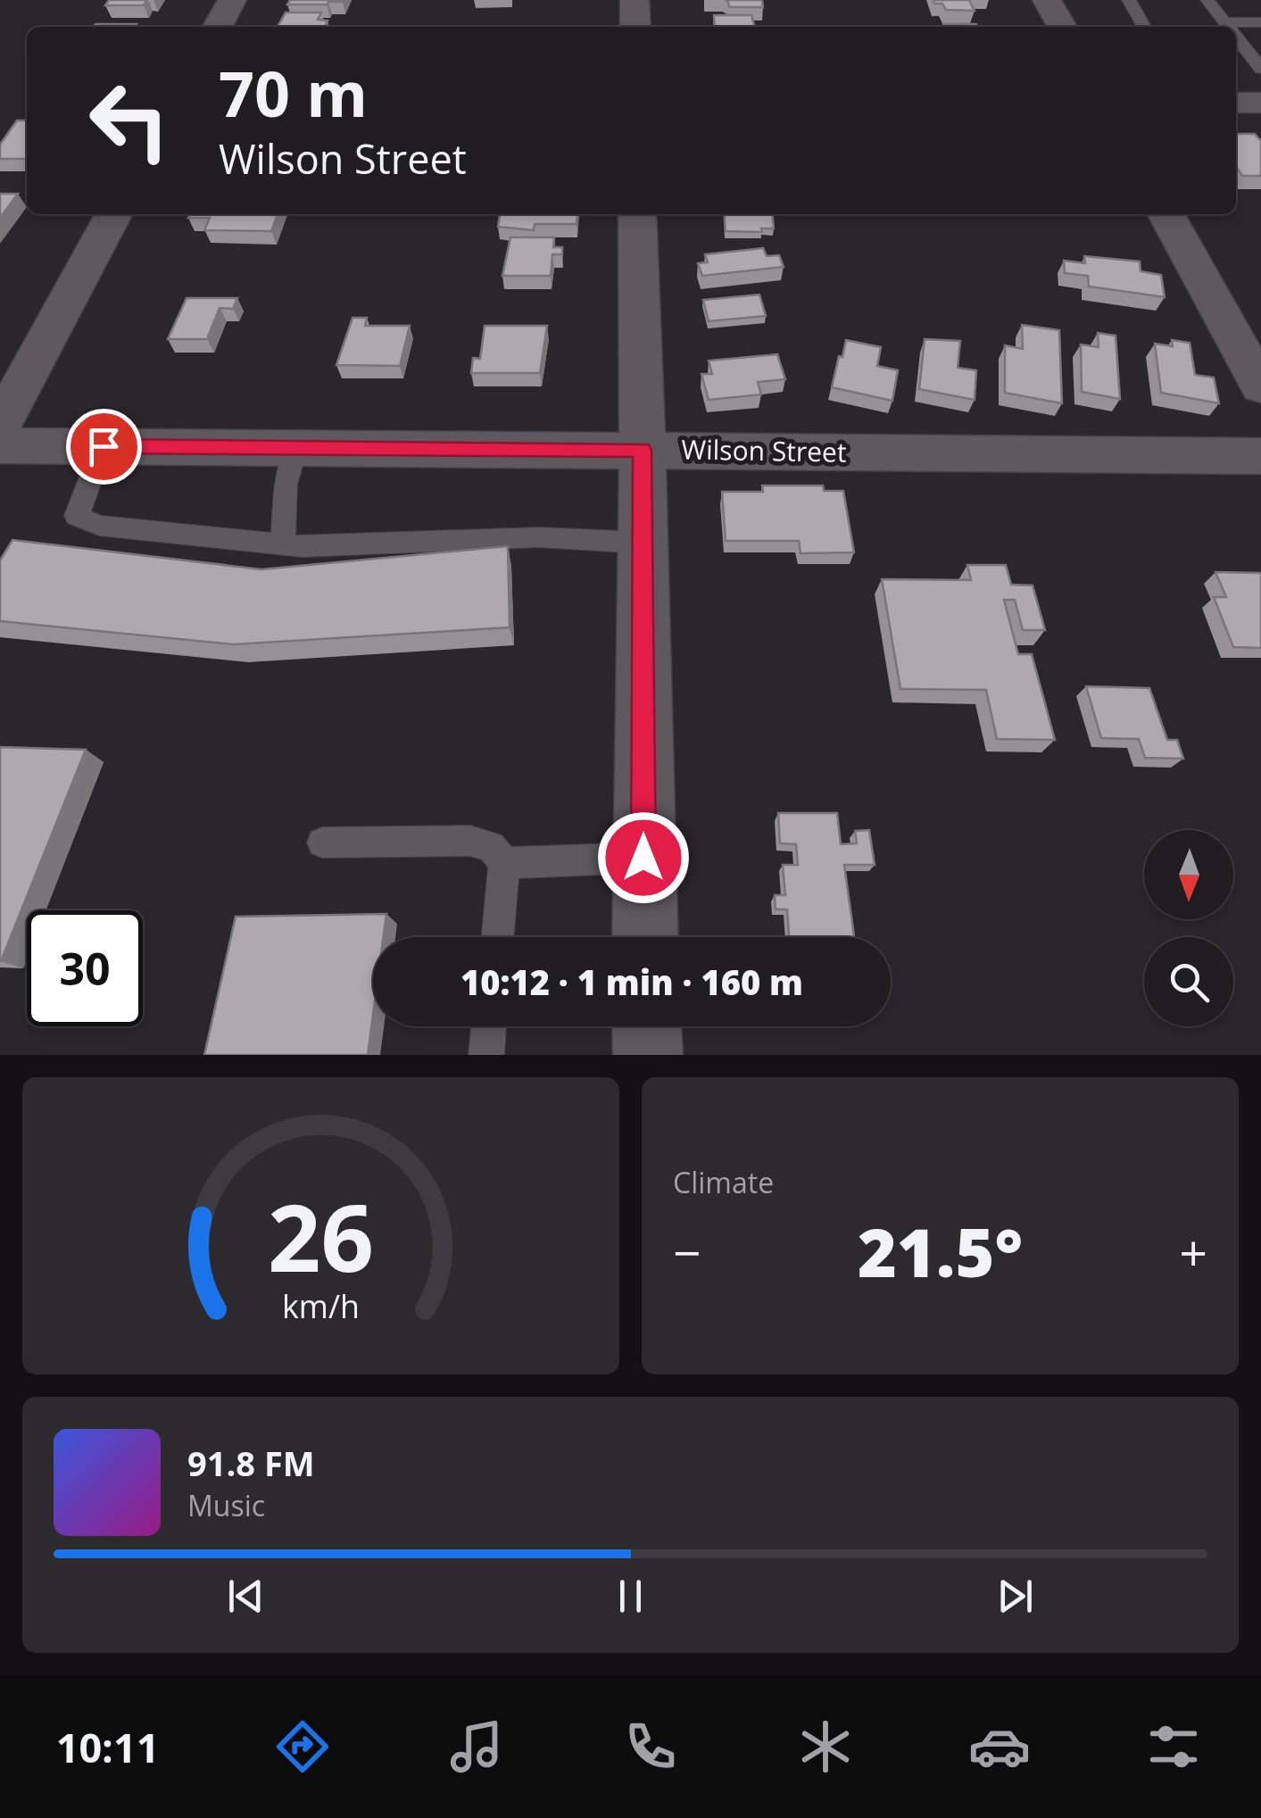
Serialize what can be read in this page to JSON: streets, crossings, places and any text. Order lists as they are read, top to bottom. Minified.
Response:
{"streets":{"street":["Wilson Street"]},"north":"bottom","page":{"turn":["70 m","Wilson Street"],"limit":"30","trip":"10:12 · 1 min · 160 m","tile":"Climate","heat":["−","21.5°","+"],"song":["91.8 FM","Music"],"tabs":"10:11","gauge":["26","km/h"]}}
